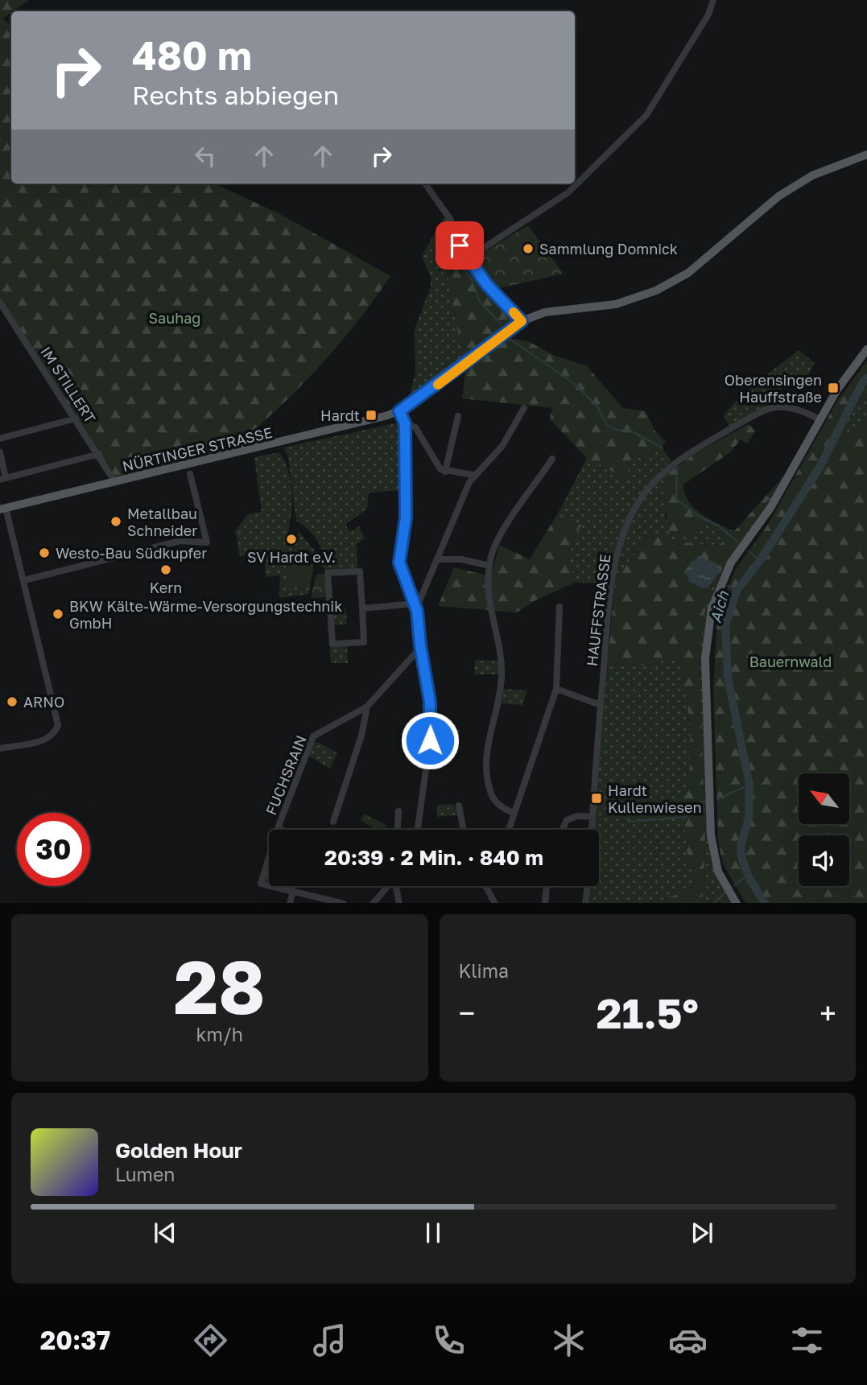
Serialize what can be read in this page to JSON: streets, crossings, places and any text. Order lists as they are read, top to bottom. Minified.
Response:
{"streets":{"main road":["NÜRTINGER STRASSE"],"street":["IM STILLERT","HAUFFSTRASSE","FUCHSRAIN"]},"crossings":[["IM STILLERT","NÜRTINGER STRASSE"]],"water":["Aich"],"parks":["Sauhag","Bauernwald"],"places":{"other":["Sammlung Domnick","Metallbau Schneider","SV Hardt e.V.","Westo-Bau Südkupfer","Kern","BKW Kälte-Wärme-Versorgungstechnik GmbH","ARNO"],"transit":["Oberensingen Hauffstraße","Hardt","Hardt Kullenwiesen"]},"north":"top left","page":{"turn":["480 m","Rechts abbiegen"],"limit":"30","trip":"20:39 · 2 Min. · 840 m","tile":[["28","km/h"],"Klima"],"heat":["−","21.5°","+"],"song":["Golden Hour","Lumen"],"tabs":"20:37"}}
